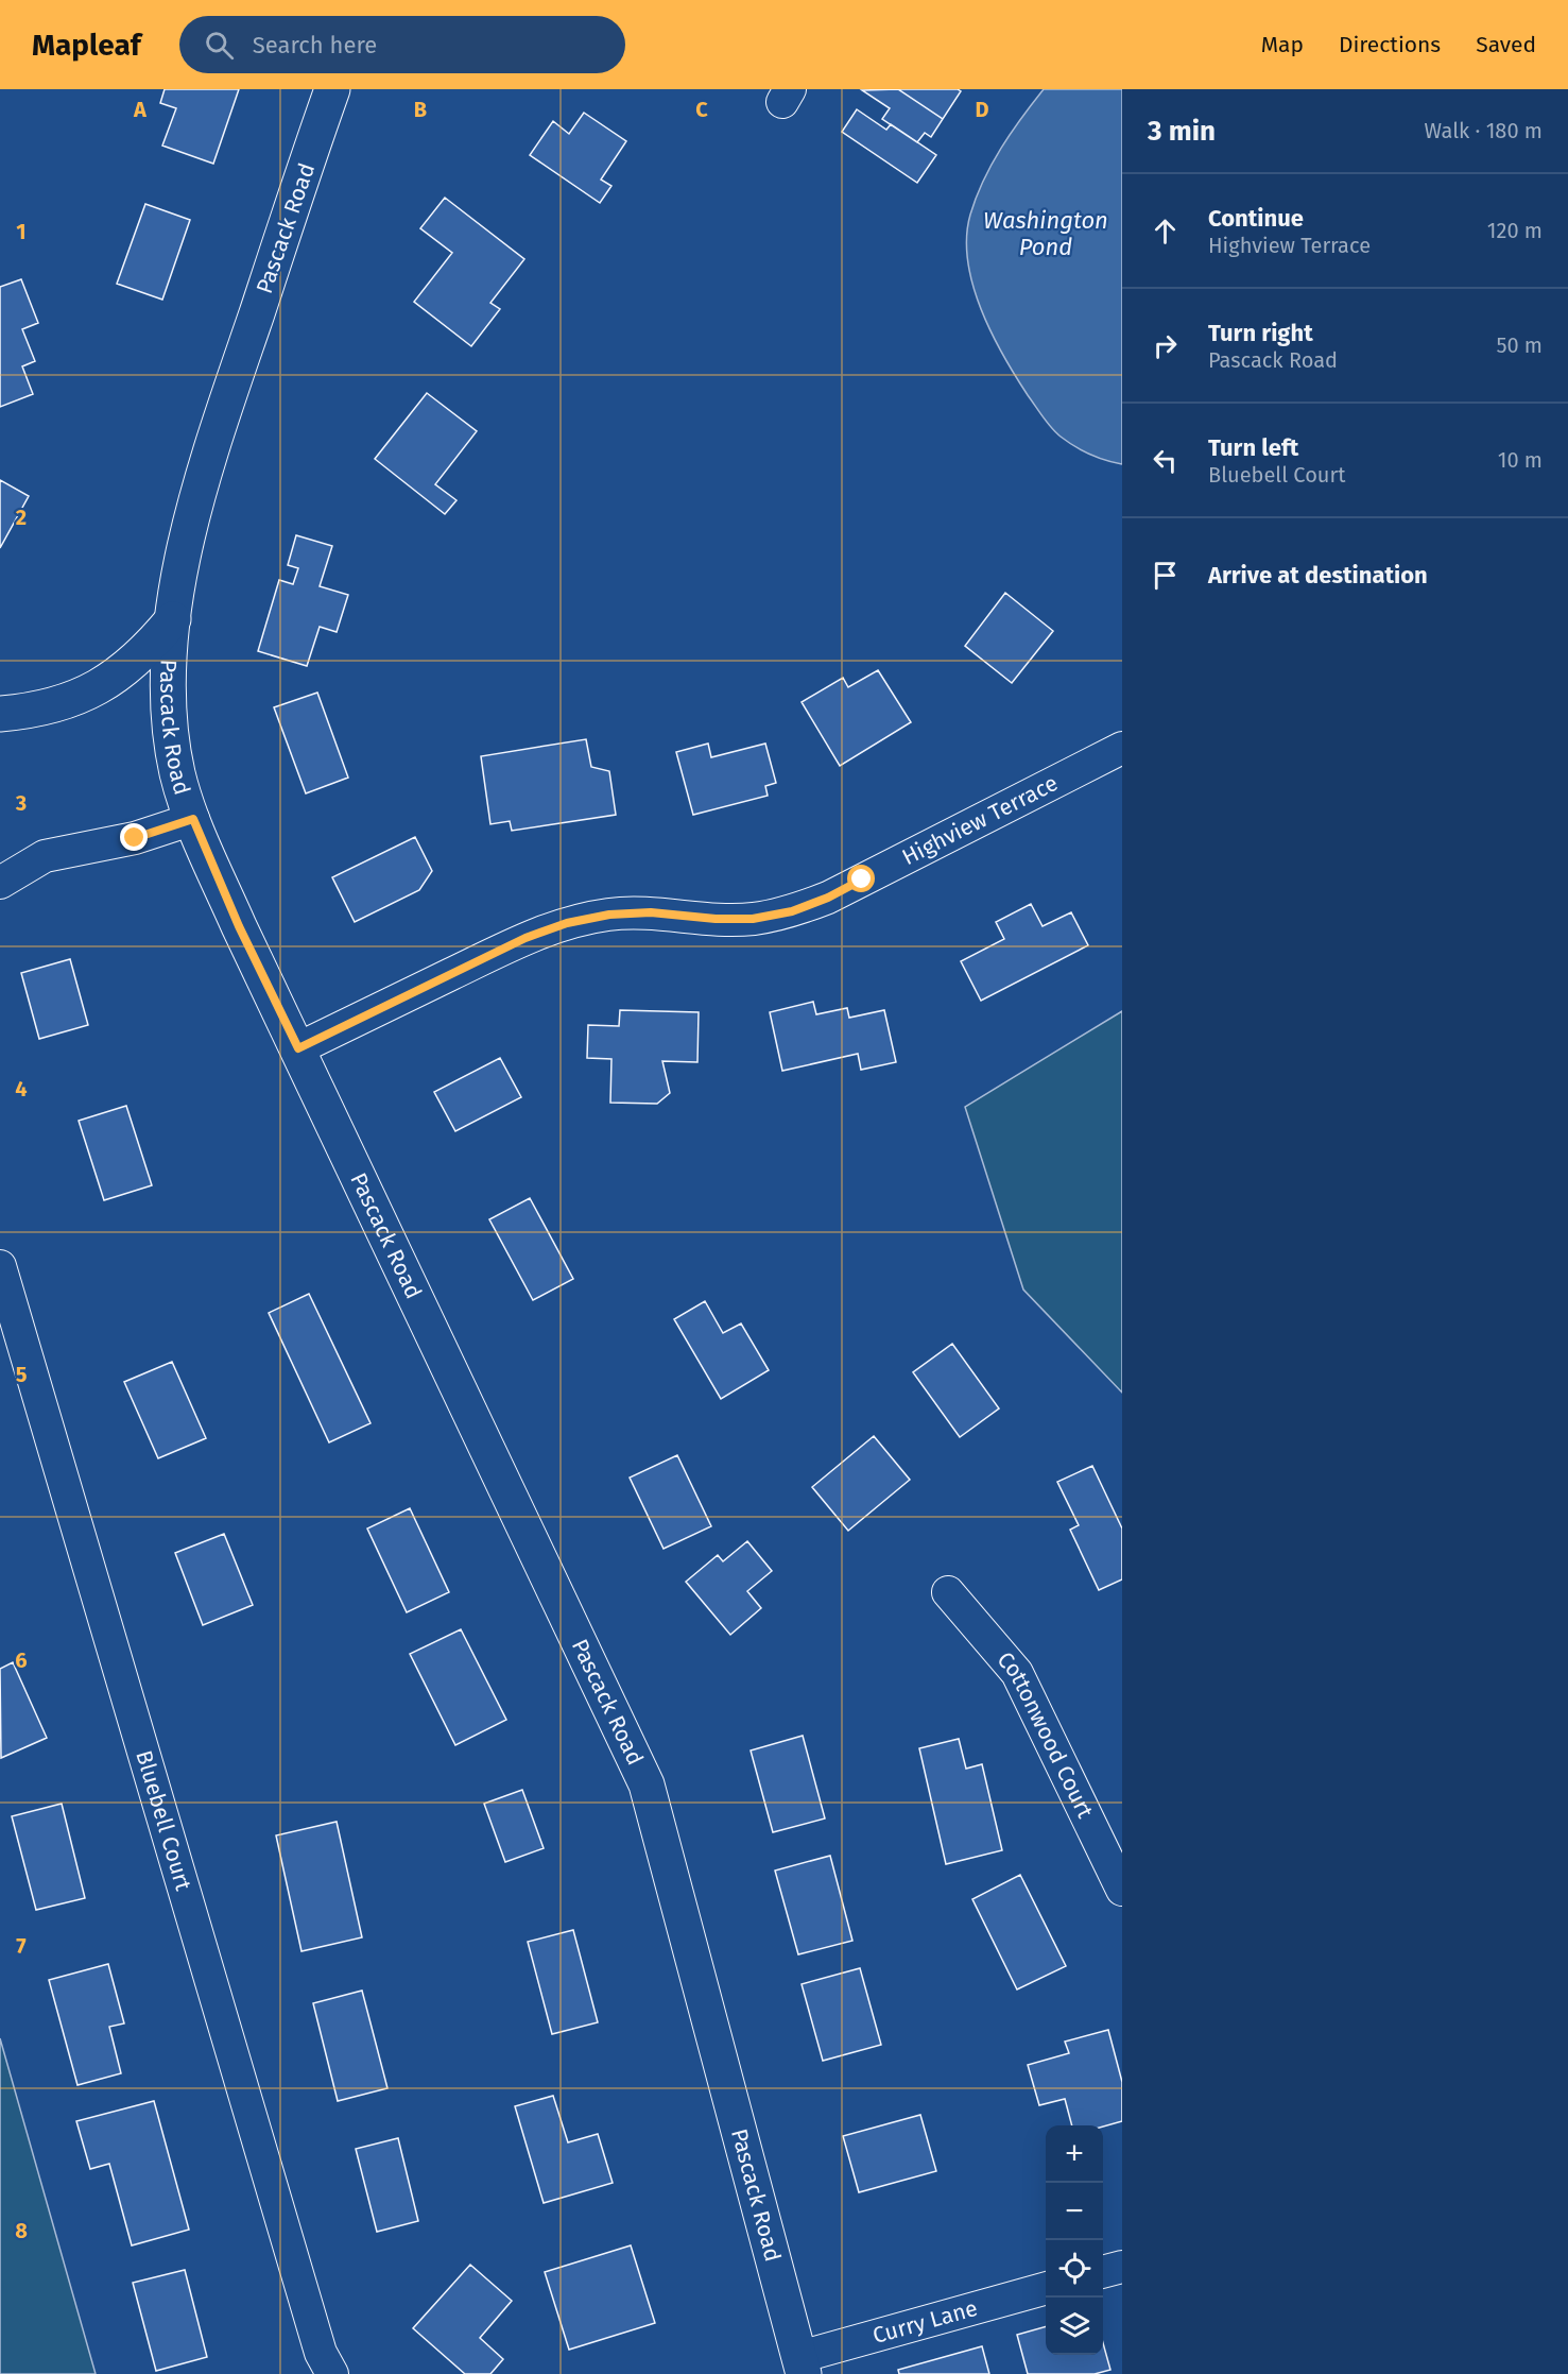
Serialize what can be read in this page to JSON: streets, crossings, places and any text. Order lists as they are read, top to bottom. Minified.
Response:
{"streets":{"main road":["Pascack Road"],"street":["Highview Terrace","Cottonwood Court","Bluebell Court","Curry Lane"]},"crossings":[["Pascack Road","Highview Terrace"],["Pascack Road","Curry Lane"]],"water":["Washington Pond"],"page":{"header":"Mapleaf","search":"Search here","nav":["Map","Directions","Saved"],"heading":["3 min","Walk · 180 m"],"list":[["Continue","Highview Terrace","120 m"],["Turn right","Pascack Road","50 m"],["Turn left","Bluebell Court","10 m"],"Arrive at destination"],"map_buttons":["+","−"]},"grid":{"columns":["A","B","C","D"],"rows":["1","2","3","4","5","6","7","8"]}}
